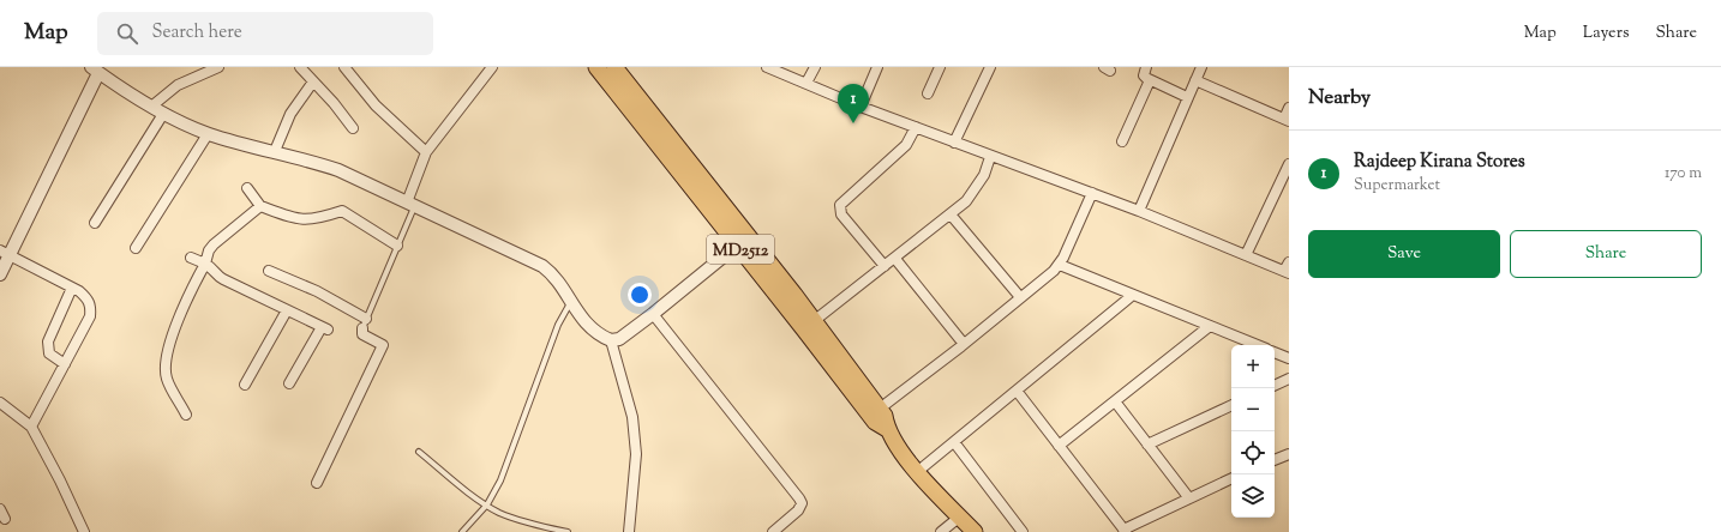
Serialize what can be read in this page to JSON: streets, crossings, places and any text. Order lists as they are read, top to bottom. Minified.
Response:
{"streets":{"main road":["MD2512"]},"page":{"header":"Map","search":"Search here","nav":["Map","Layers","Share"],"heading":"Nearby","pins":"1","list":[{"mark":"1","name":"Rajdeep Kirana Stores","note":"Supermarket","value":"170 m"}],"buttons":["Save","Share"],"map_buttons":["+","−"]}}
